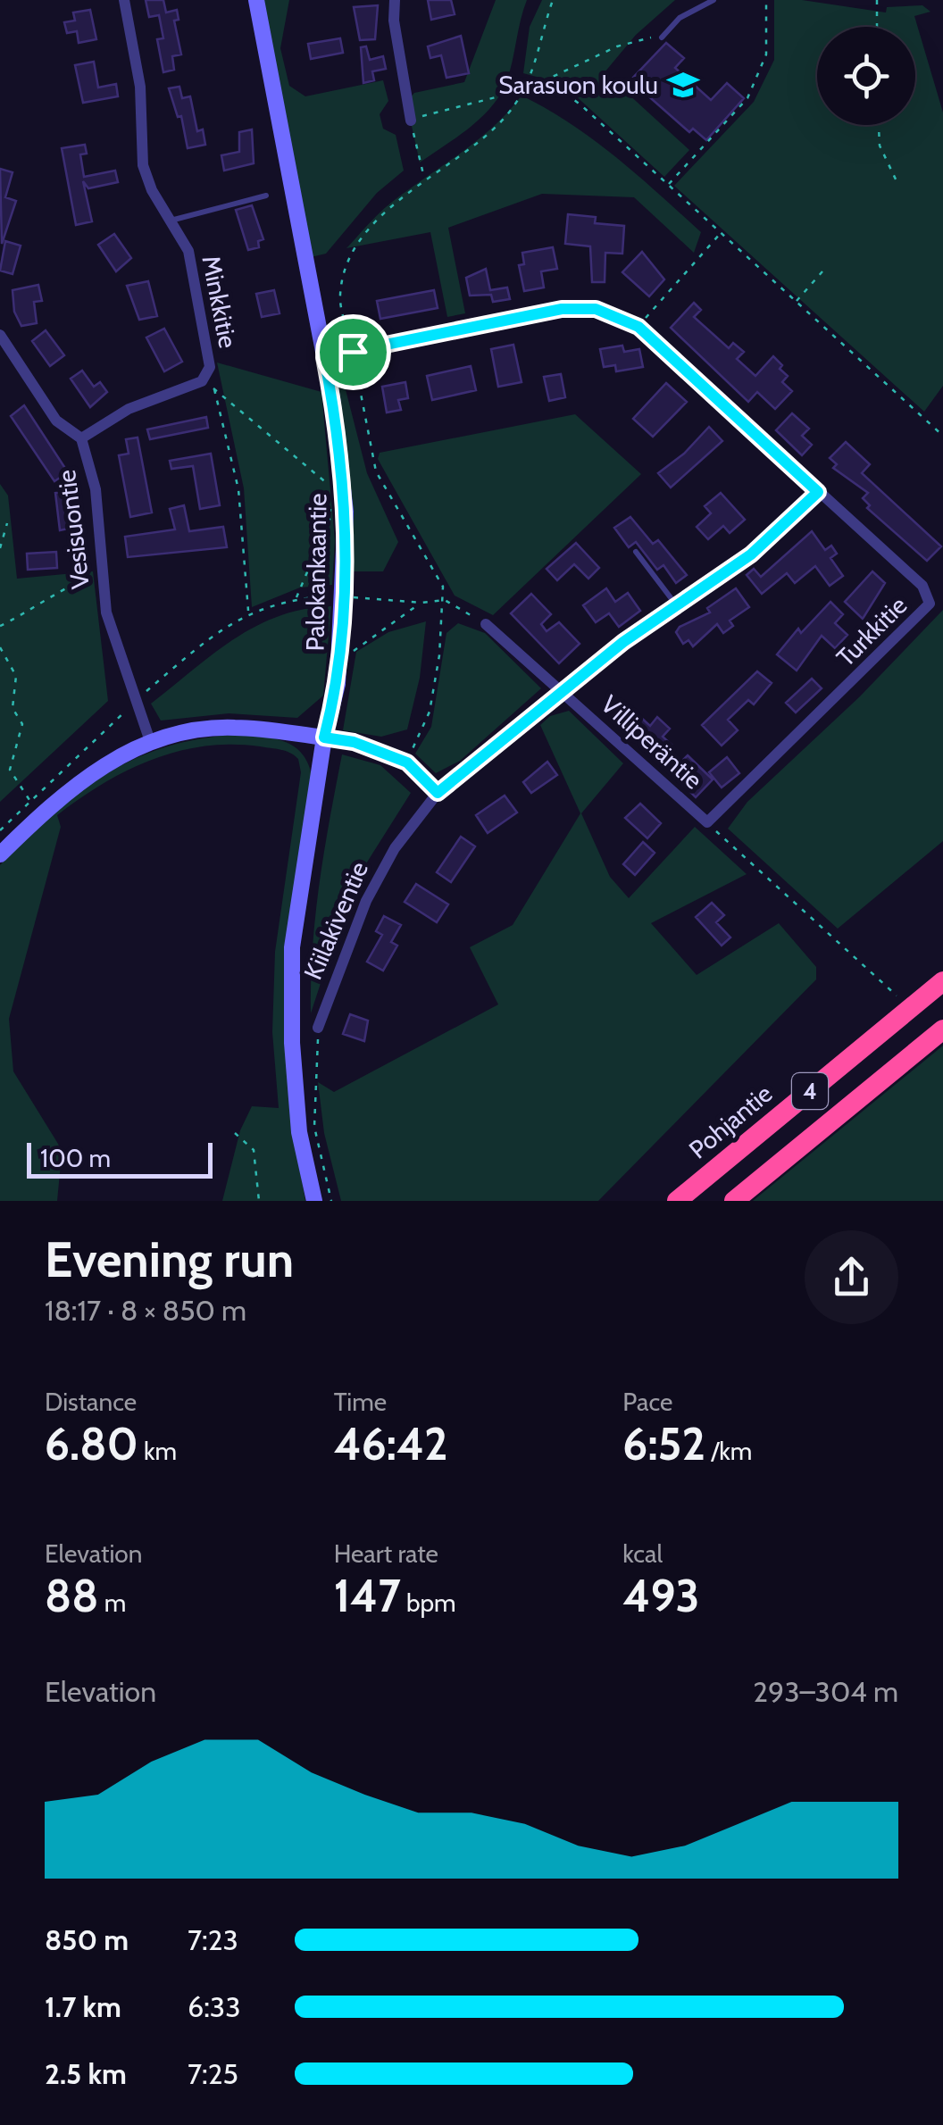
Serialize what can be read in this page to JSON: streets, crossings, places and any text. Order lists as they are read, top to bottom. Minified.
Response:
{"streets":{"highway":["4","Pohjantie"],"main road":["Palokankaantie"],"street":["Minkkitie","Vesisuontie","Turkkitie","Villiperäntie","Kiilakiventie"]},"crossings":[["Minkkitie","Vesisuontie"],["Palokankaantie","Turkkitie"],["Turkkitie","Villiperäntie"],["Turkkitie","Kiilakiventie"],["Villiperäntie","Kiilakiventie"]],"places":{"school or university":["Sarasuon koulu"]},"scale_bar":"100 m","page":{"scale":"100 m","heading":["Evening run","18:17 · 8 × 850 m"],"stats":[["Distance","6.80 km"],["Time","46:42"],["Pace","6:52 /km"],["Elevation","88 m"],["Heart rate","147 bpm"],["kcal","493"]],"chart":["Elevation","293–304 m"],"list":[{"name":"850 m","note":"7:23"},{"name":"1.7 km","note":"6:33"},{"name":"2.5 km","note":"7:25"}]}}
